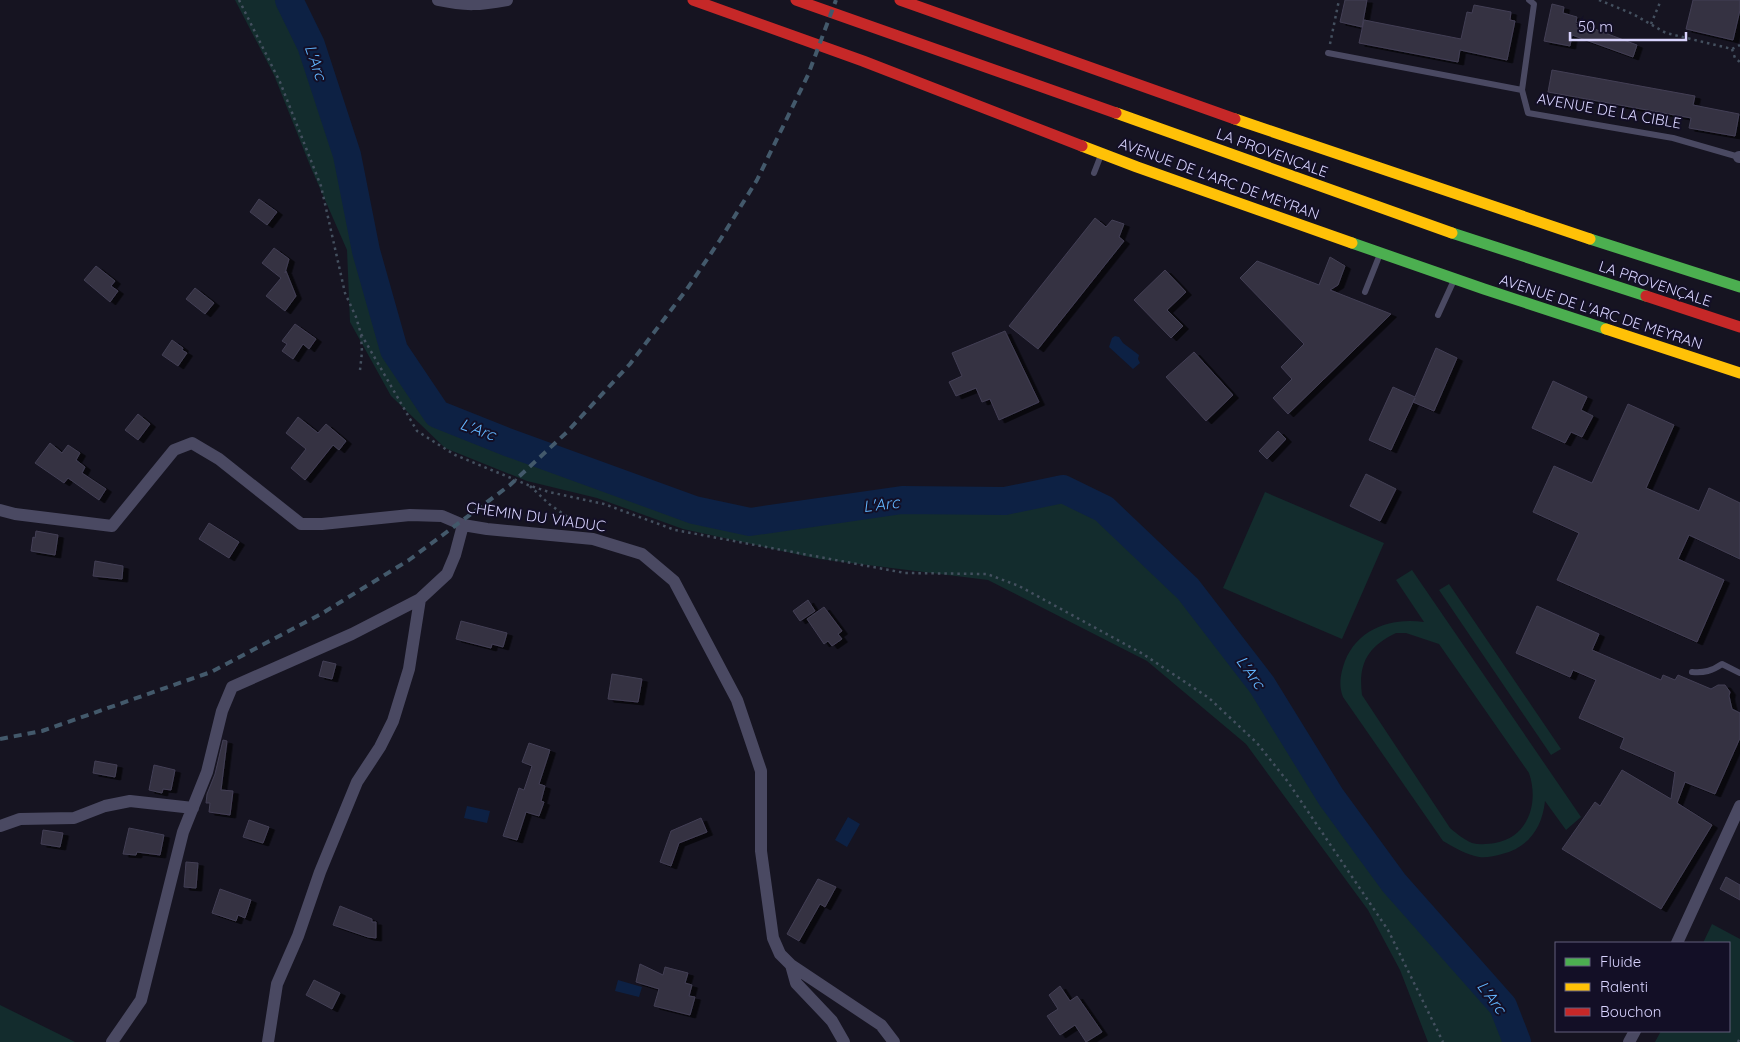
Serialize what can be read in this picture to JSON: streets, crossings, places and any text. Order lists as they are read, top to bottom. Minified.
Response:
{"streets":{"main road":["LA PROVENÇALE","AVENUE DE L'ARC DE MEYRAN"],"street":["CHEMIN DU VIADUC"],"lane":["AVENUE DE LA CIBLE"]},"water":["L'Arc"],"legend":["Fluide","Ralenti","Bouchon"],"scale_bar":"50 m"}
